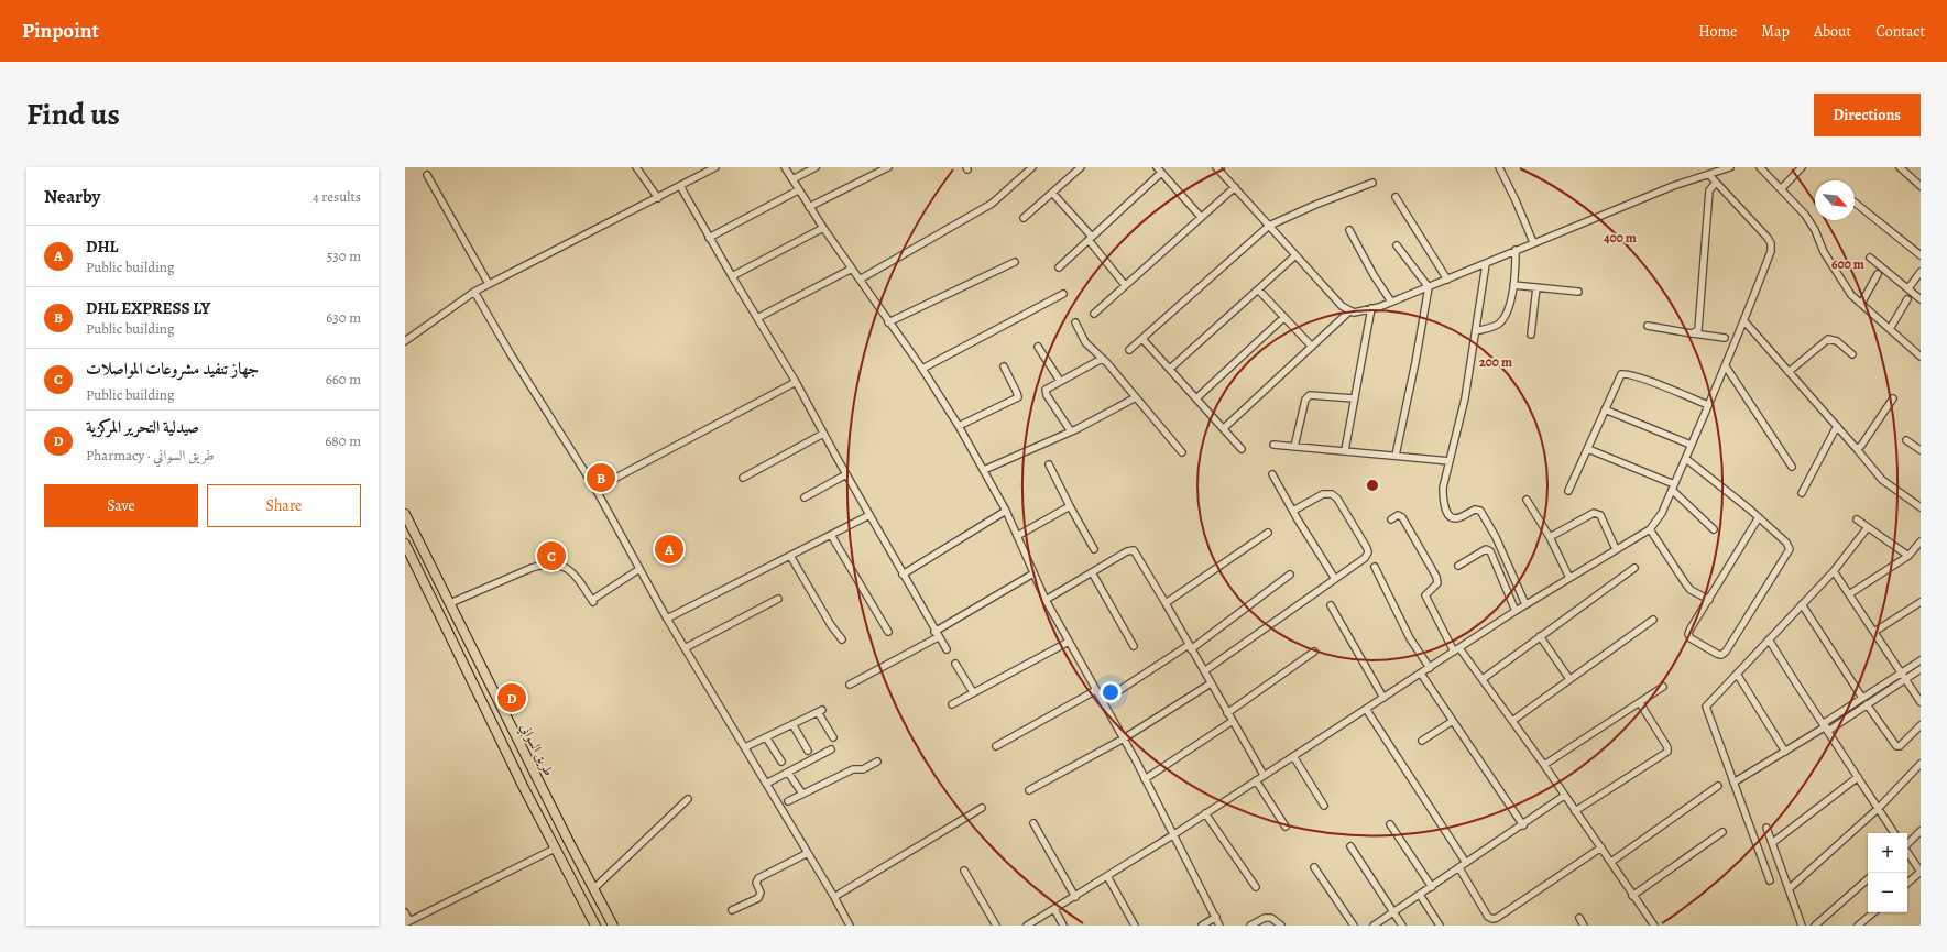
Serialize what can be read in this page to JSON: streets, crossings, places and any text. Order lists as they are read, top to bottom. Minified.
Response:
{"streets":{"highway":["طريق السواني"]},"north":"bottom right","page":{"header":"Pinpoint","nav":["Home","Map","About","Contact"],"title":"Find us","buttons":["Directions",["Save","Share"]],"heading":["Nearby","4 results"],"list":[{"mark":"A","name":"DHL","note":"Public building","value":"530 m"},{"mark":"B","name":"DHL EXPRESS LY","note":"Public building","value":"630 m"},{"mark":"C","name":"جهاز تنفيد مشروعات المواصلات","note":"Public building","value":"660 m"},{"mark":"D","name":"صيدلية التحرير المركزية","note":"Pharmacy · طريق السواني","value":"680 m"}],"pins":["B","A","C","D"],"map_buttons":["+","−"]},"rings":["400 m","600 m","200 m"]}
